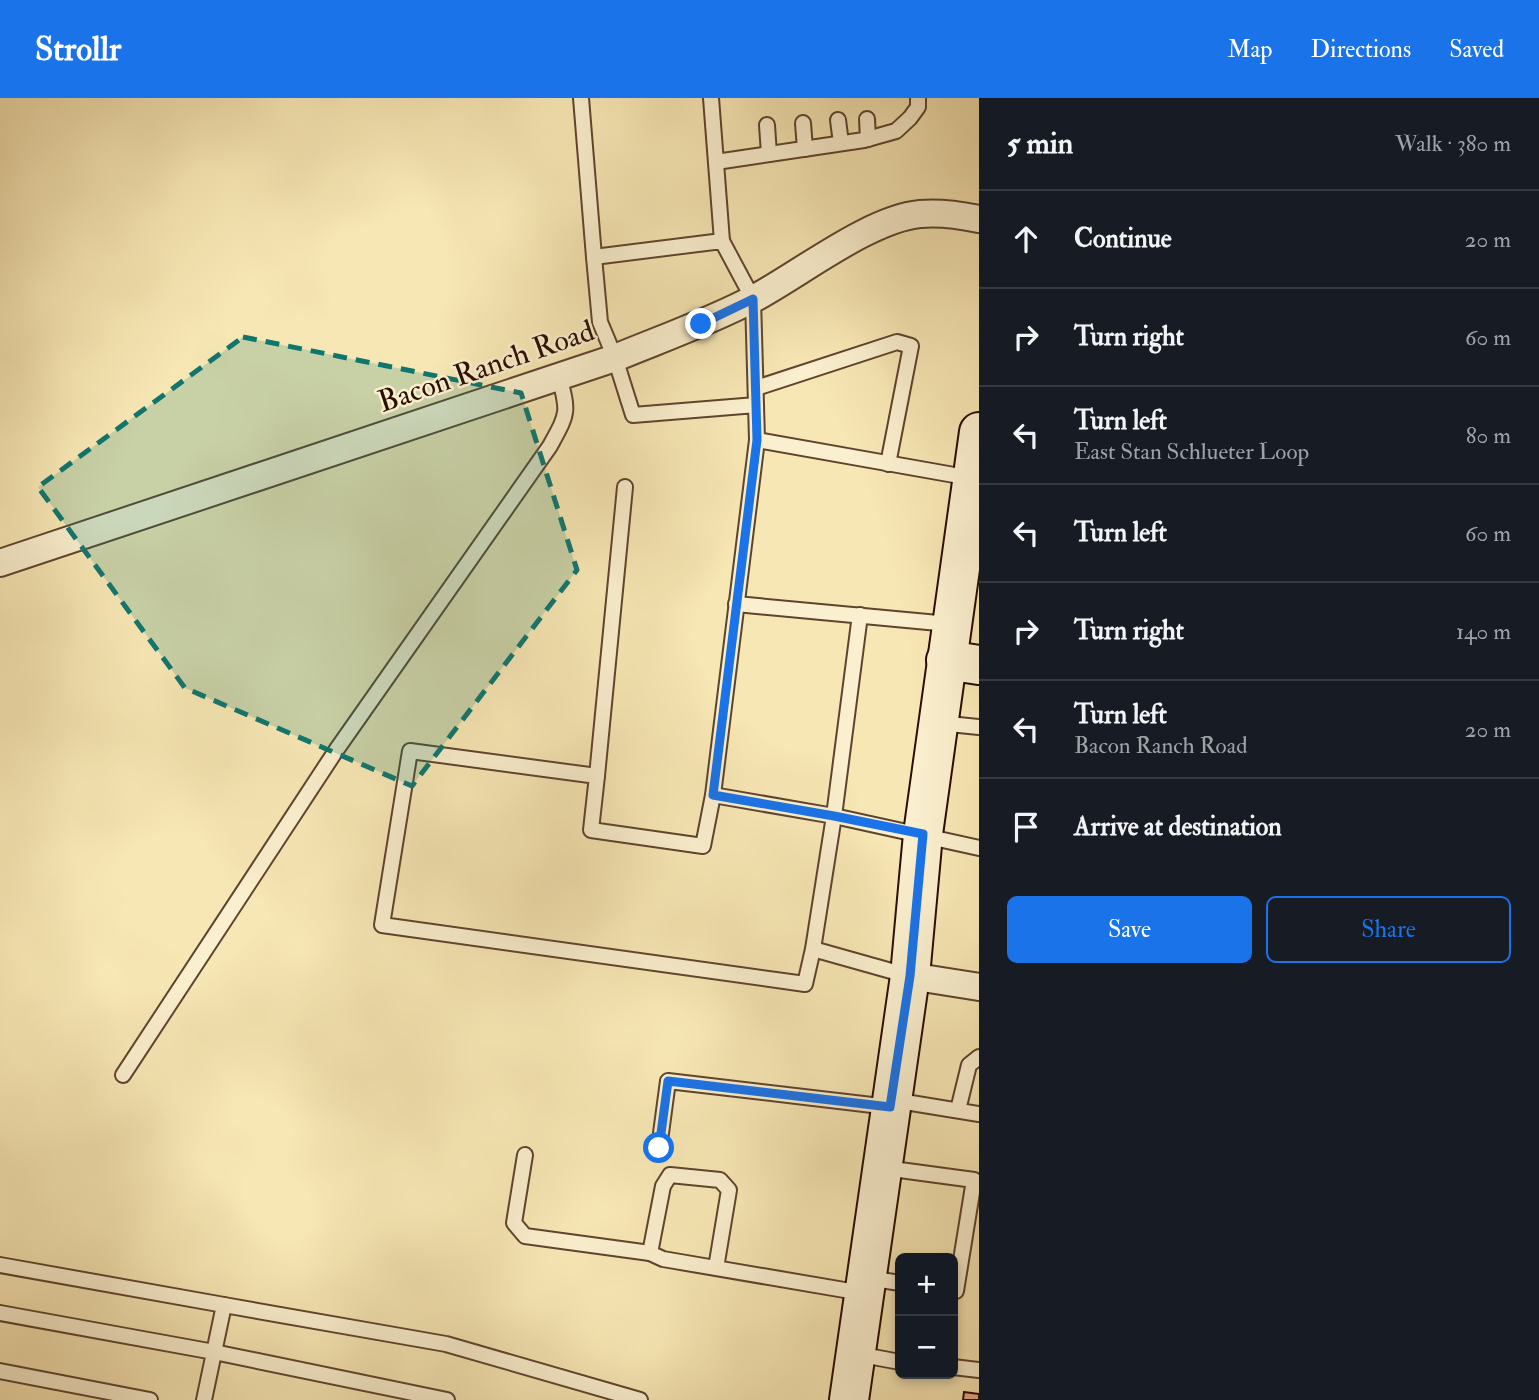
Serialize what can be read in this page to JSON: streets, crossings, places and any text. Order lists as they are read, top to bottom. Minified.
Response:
{"streets":{"street":["Bacon Ranch Road"]},"page":{"header":"Strollr","nav":["Map","Directions","Saved"],"heading":["5 min","Walk · 380 m"],"list":[["Continue","20 m"],["Turn right","60 m"],["Turn left","East Stan Schlueter Loop","80 m"],["Turn left","60 m"],["Turn right","140 m"],["Turn left","Bacon Ranch Road","20 m"],"Arrive at destination"],"buttons":["Save","Share"],"map_buttons":["+","−"]}}
